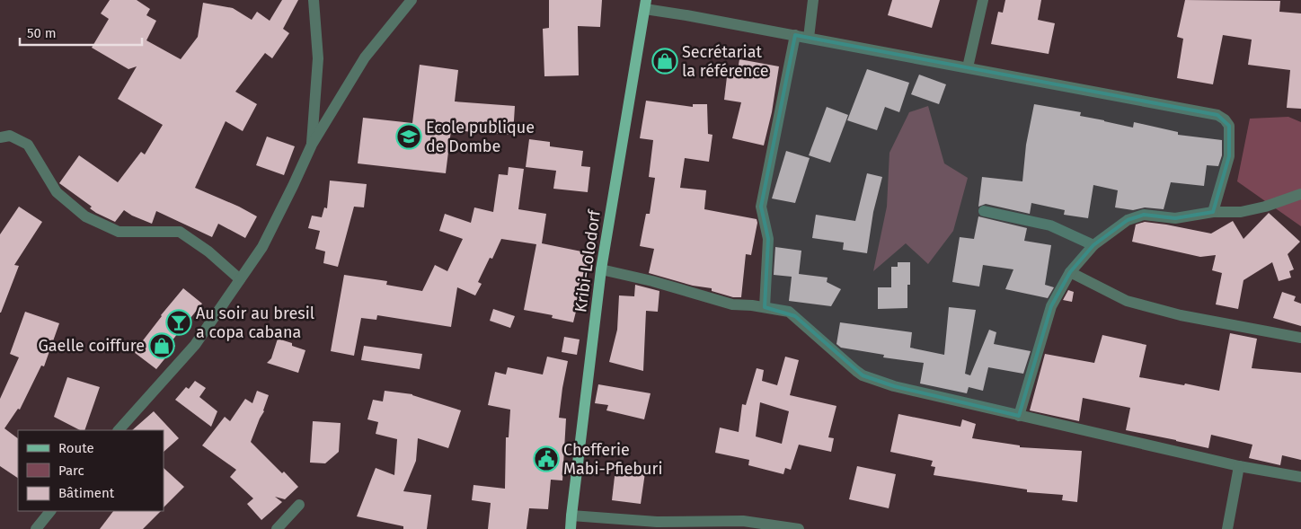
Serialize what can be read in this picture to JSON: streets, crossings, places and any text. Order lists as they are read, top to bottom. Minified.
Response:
{"streets":{"main road":["Kribi-Lolodorf"]},"places":{"shop":["Secrétariat la référence","Gaelle coiffure"],"school or university":["Ecole publique de Dombe"],"bar":["Au soir au bresil a copa cabana"],"public building":["Chefferie Mabi-Pfieburi"]},"legend":["Route","Parc","Bâtiment"],"scale_bar":"50 m"}
